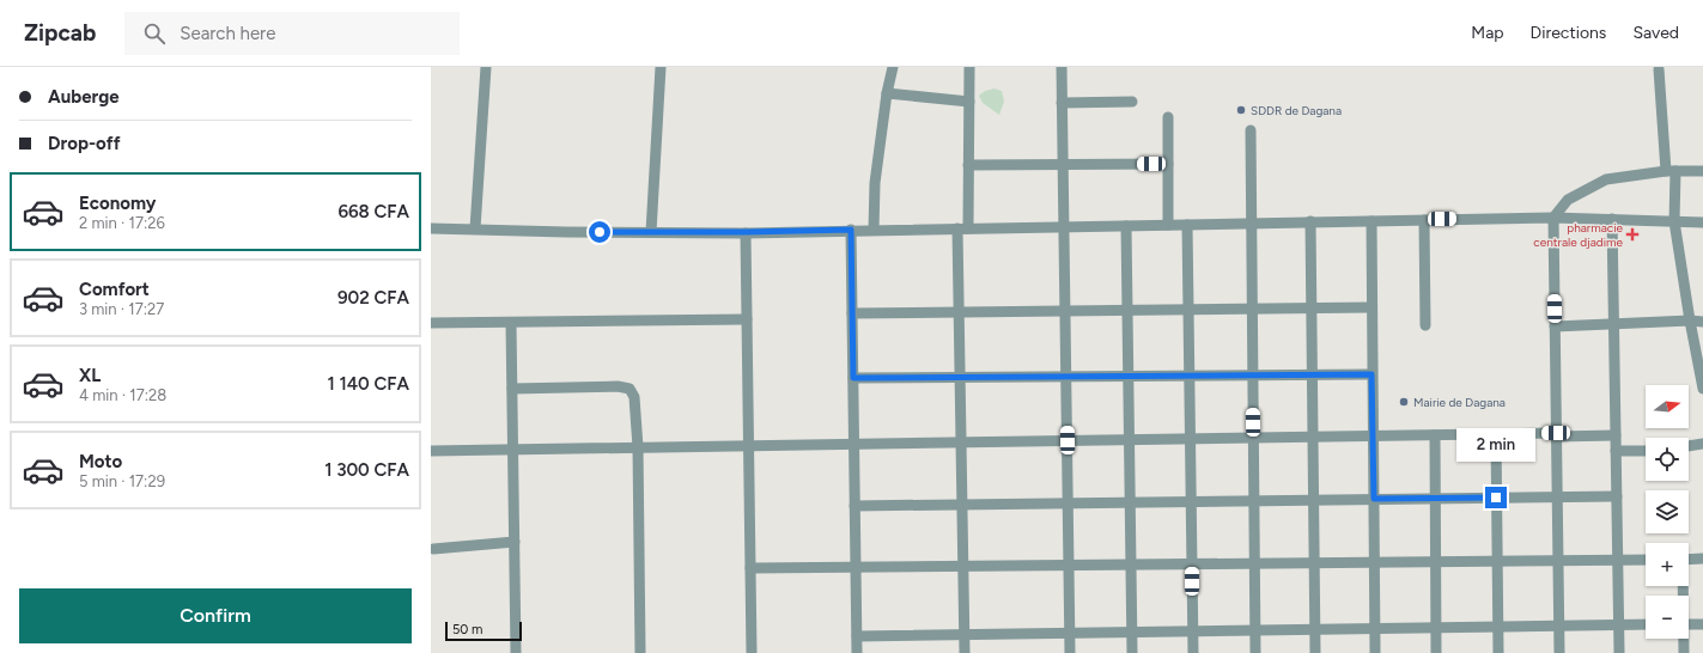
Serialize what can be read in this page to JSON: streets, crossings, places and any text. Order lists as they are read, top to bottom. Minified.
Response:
{"places":{"other":["SDDR de Dagana","Mairie de Dagana"],"health":["pharmacie centrale djadime"]},"scale_bar":"50 m","north":"right","page":{"header":"Zipcab","search":"Search here","nav":["Map","Directions","Saved"],"banner":["Auberge","Drop-off"],"list":[{"name":"Economy","note":"2 min · 17:26","value":"668 CFA"},{"name":"Comfort","note":"3 min · 17:27","value":"902 CFA"},{"name":"XL","note":"4 min · 17:28","value":"1 140 CFA"},{"name":"Moto","note":"5 min · 17:29","value":"1 300 CFA"}],"map_buttons":["+","−"],"bubble":"2 min","buttons":"Confirm","scale":"50 m"}}
